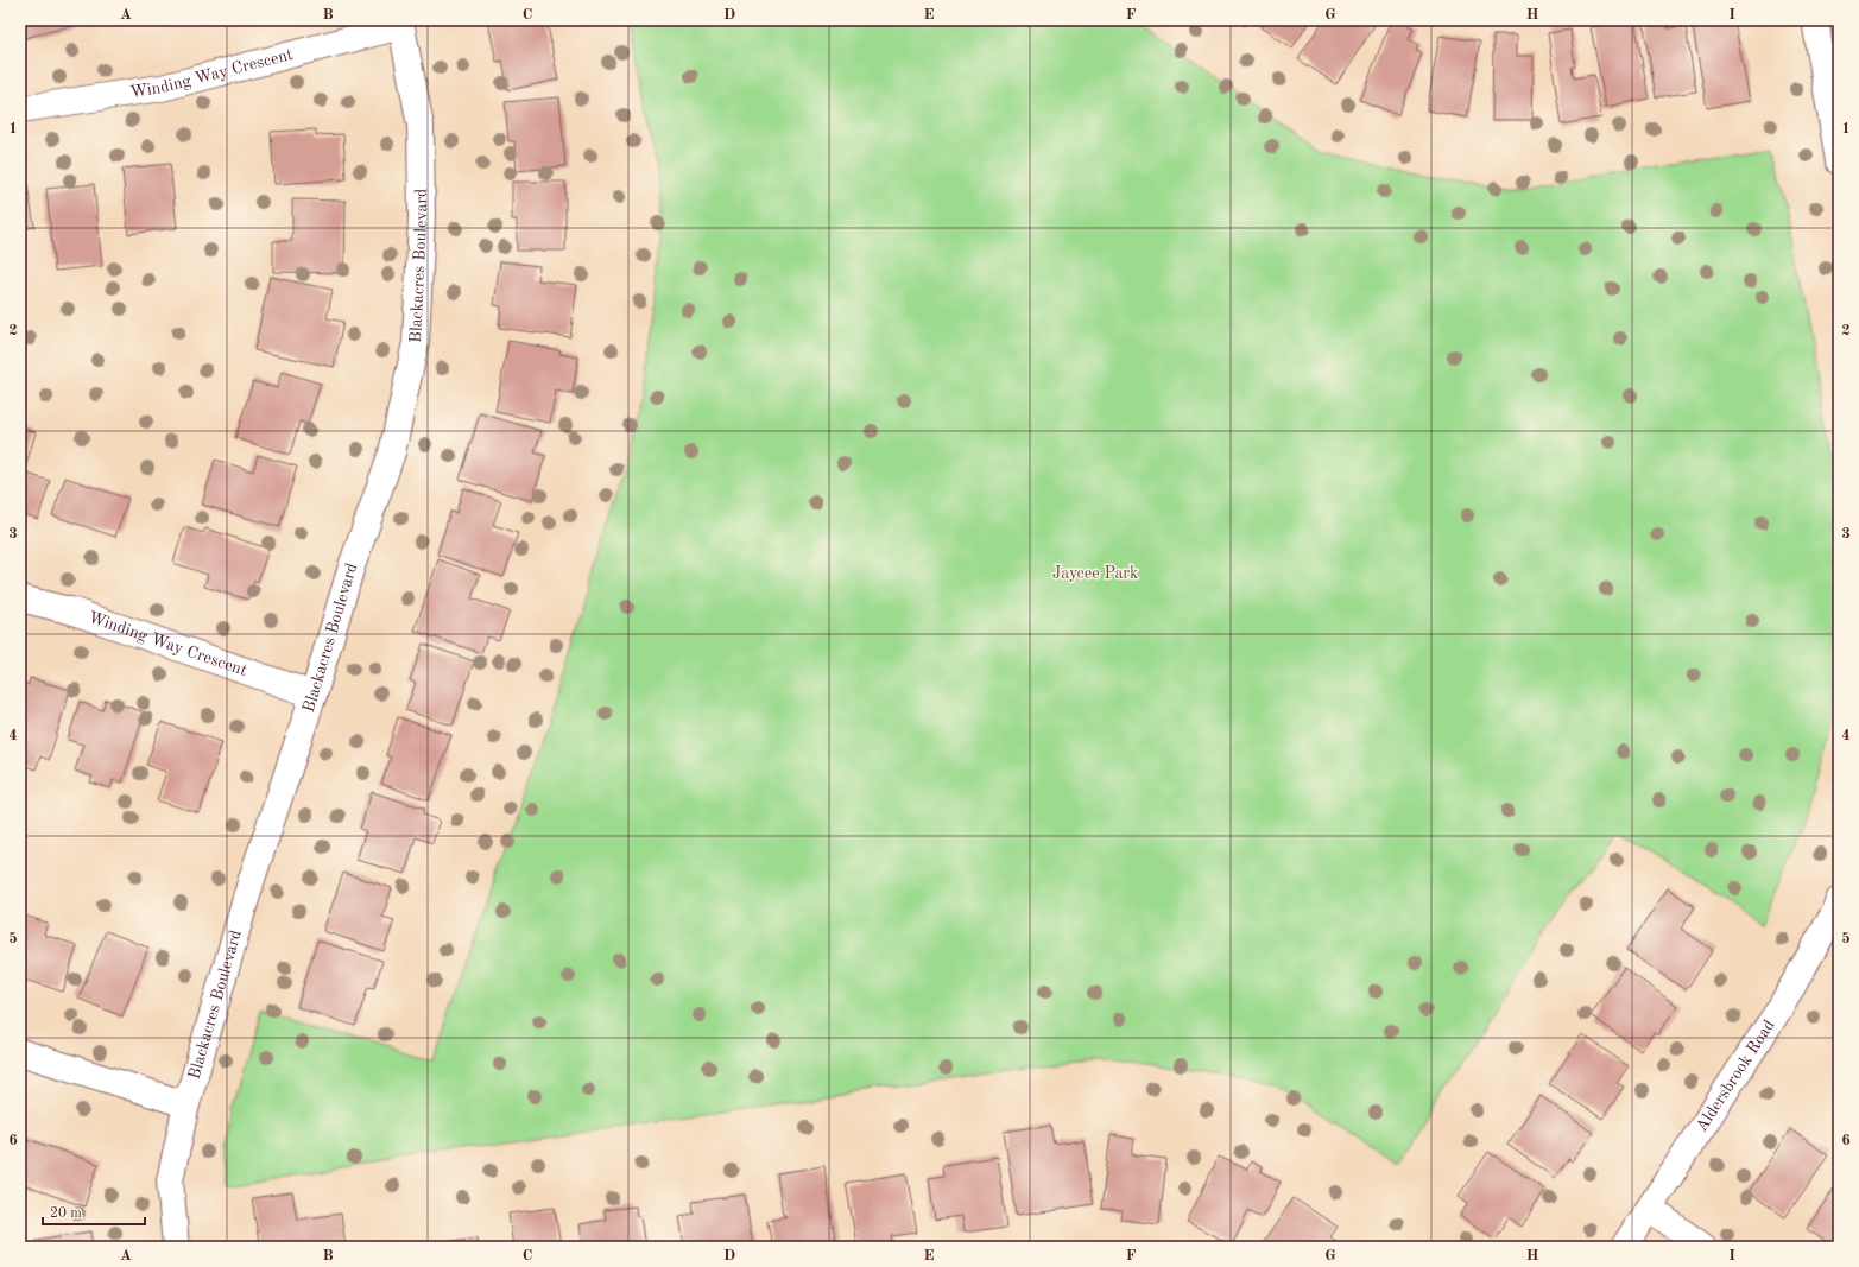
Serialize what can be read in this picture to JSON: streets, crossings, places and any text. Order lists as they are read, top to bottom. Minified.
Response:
{"streets":{"street":["Winding Way Crescent","Blackacres Boulevard","Aldersbrook Road"]},"crossings":[["Winding Way Crescent","Blackacres Boulevard"]],"parks":["Jaycee Park"],"scale_bar":"20 m","grid":{"columns":["A","B","C","D","E","F","G","H","I"],"rows":["1","2","3","4","5","6"]}}
